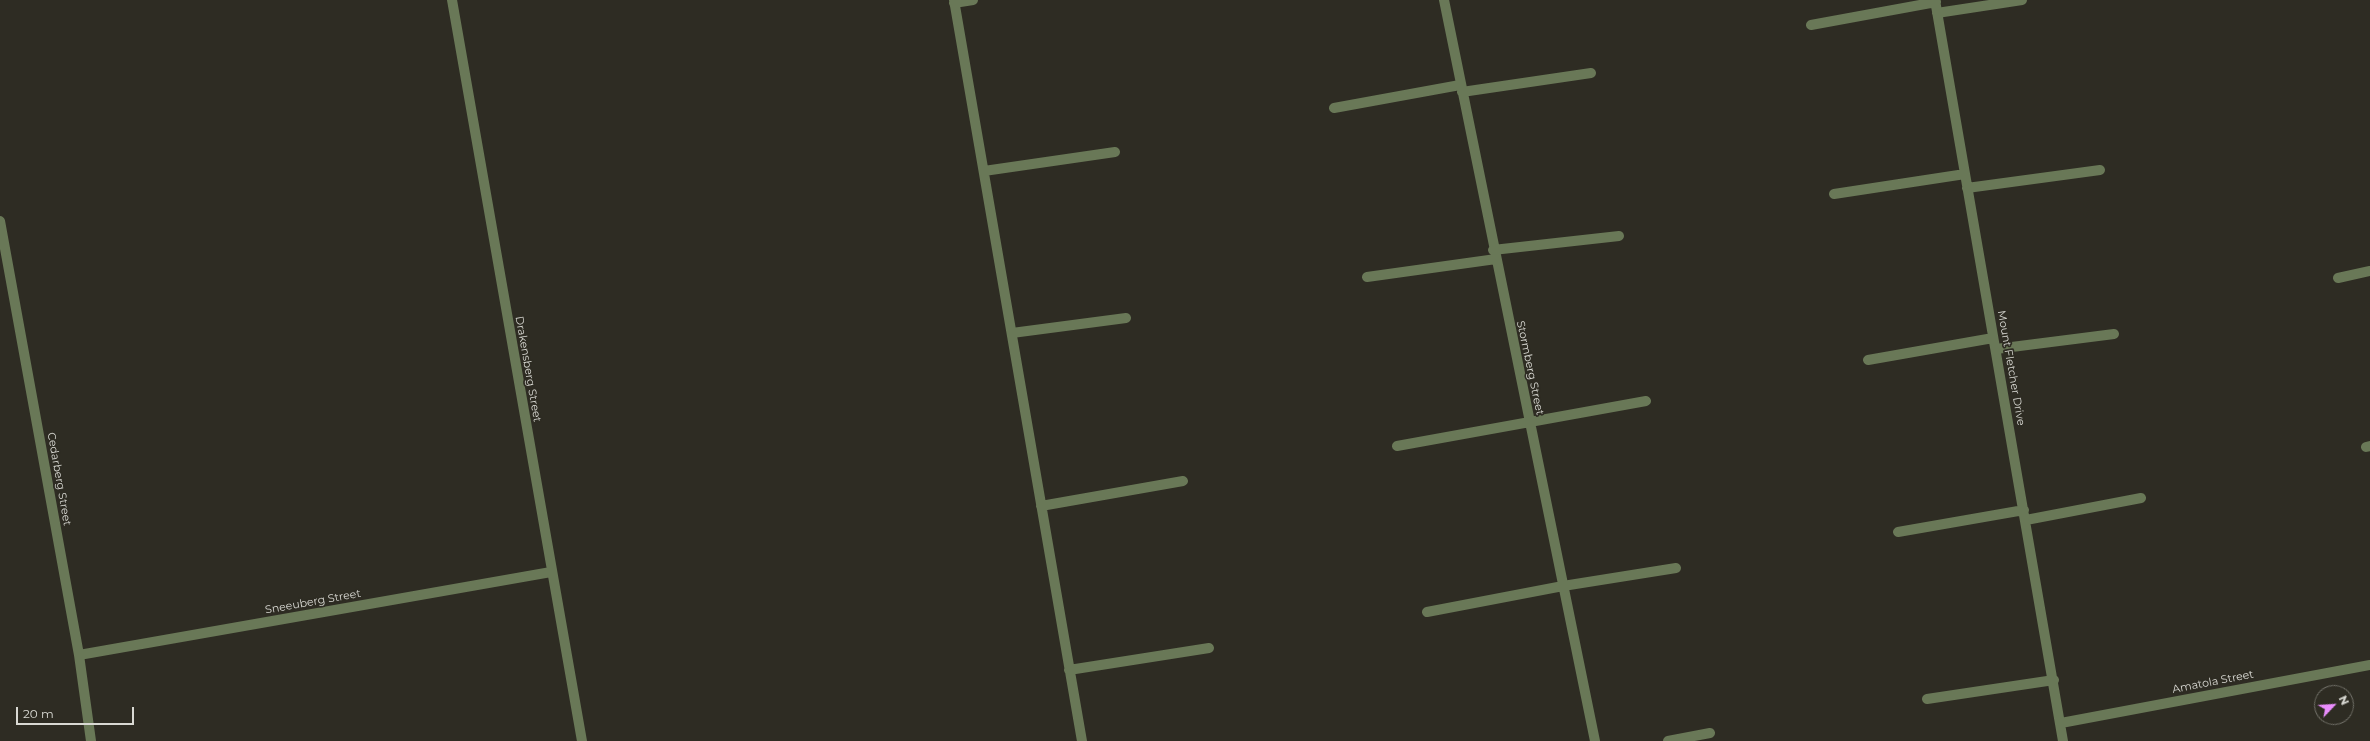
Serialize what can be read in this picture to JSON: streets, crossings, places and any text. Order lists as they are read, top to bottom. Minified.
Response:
{"streets":{"street":["Stormberg Street","Mount Fletcher Drive","Drakensberg Street","Cedarberg Street","Sneeuberg Street","Amatola Street"]},"crossings":[["Mount Fletcher Drive","Amatola Street"],["Drakensberg Street","Sneeuberg Street"],["Cedarberg Street","Sneeuberg Street"]],"scale_bar":"20 m","north":"top right"}
